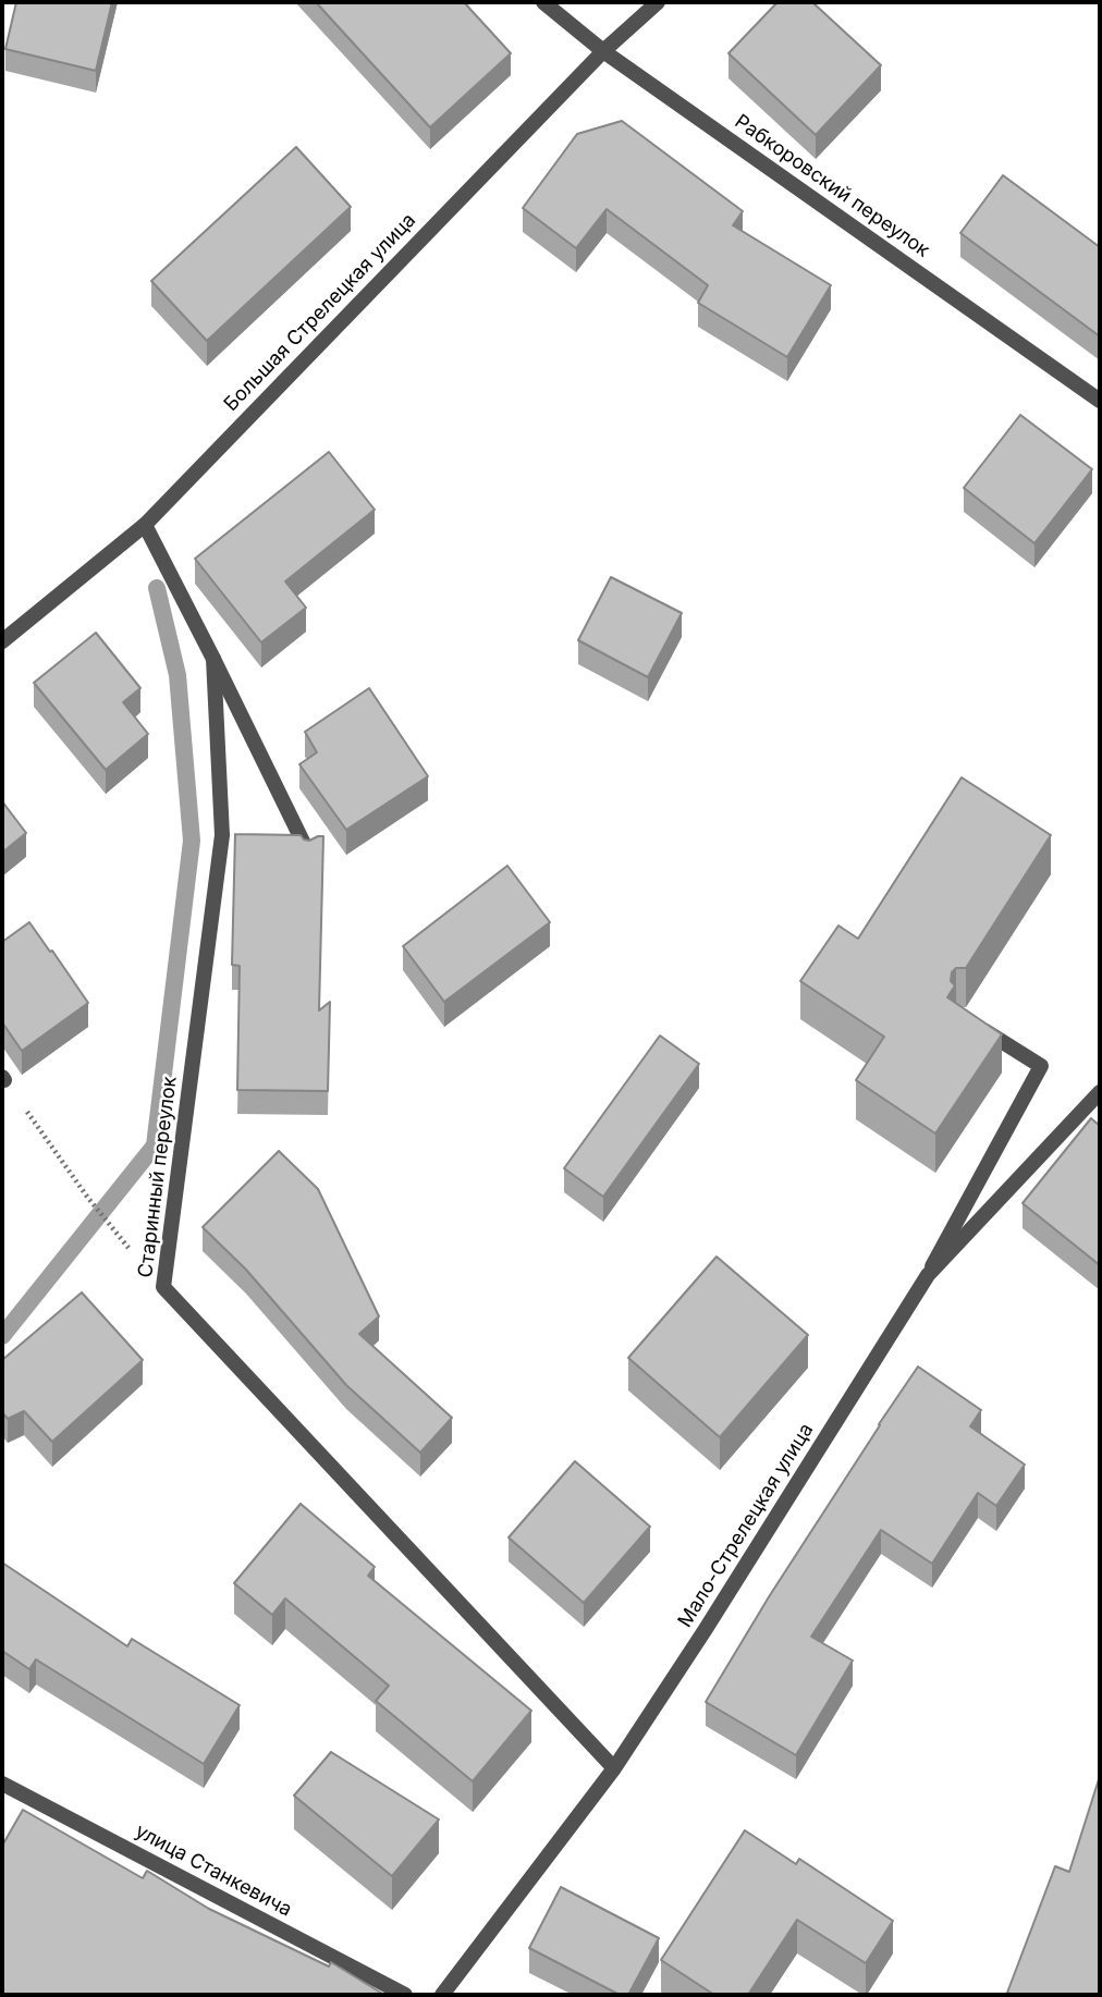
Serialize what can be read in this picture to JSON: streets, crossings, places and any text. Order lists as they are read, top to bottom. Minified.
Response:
{"streets":{"street":["Рабкоровский переулок","Большая Стрелецкая улица","Старинный переулок","Мало-Стрелецкая улица","улица Станкевича"]},"crossings":[["Рабкоровский переулок","Большая Стрелецкая улица"],["Большая Стрелецкая улица","Старинный переулок"],["Старинный переулок","Мало-Стрелецкая улица"]]}
